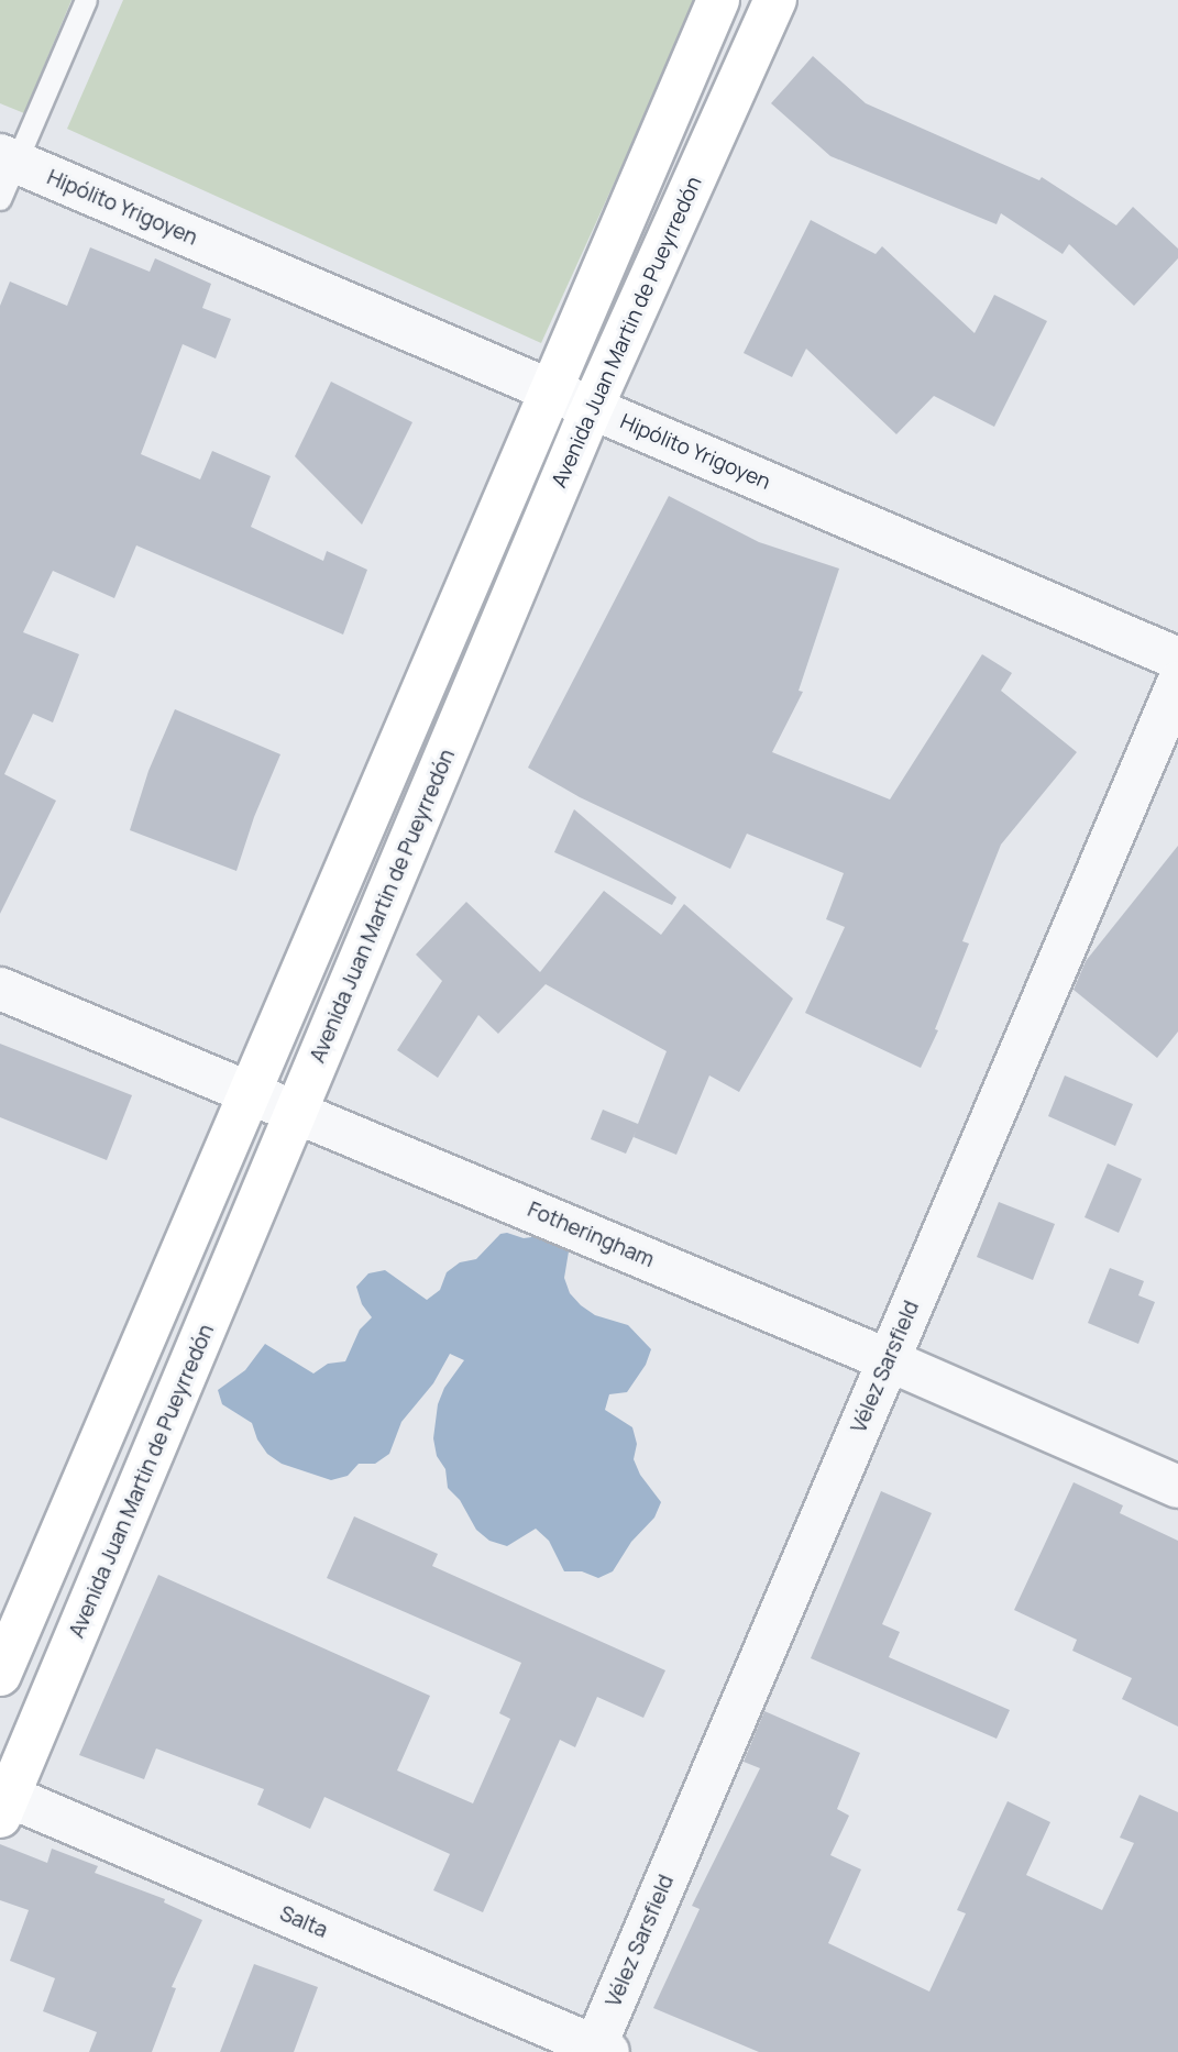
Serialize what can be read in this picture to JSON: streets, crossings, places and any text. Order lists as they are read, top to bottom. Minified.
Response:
{"streets":{"main road":["Avenida Juan Martin de Pueyrredón"],"street":["Hipólito Yrigoyen","Fotheringham","Vélez Sarsfield","Salta"]},"crossings":[["Hipólito Yrigoyen","Avenida Juan Martin de Pueyrredón"],["Avenida Juan Martin de Pueyrredón","Fotheringham"],["Avenida Juan Martin de Pueyrredón","Salta"],["Fotheringham","Vélez Sarsfield"],["Vélez Sarsfield","Salta"]]}
